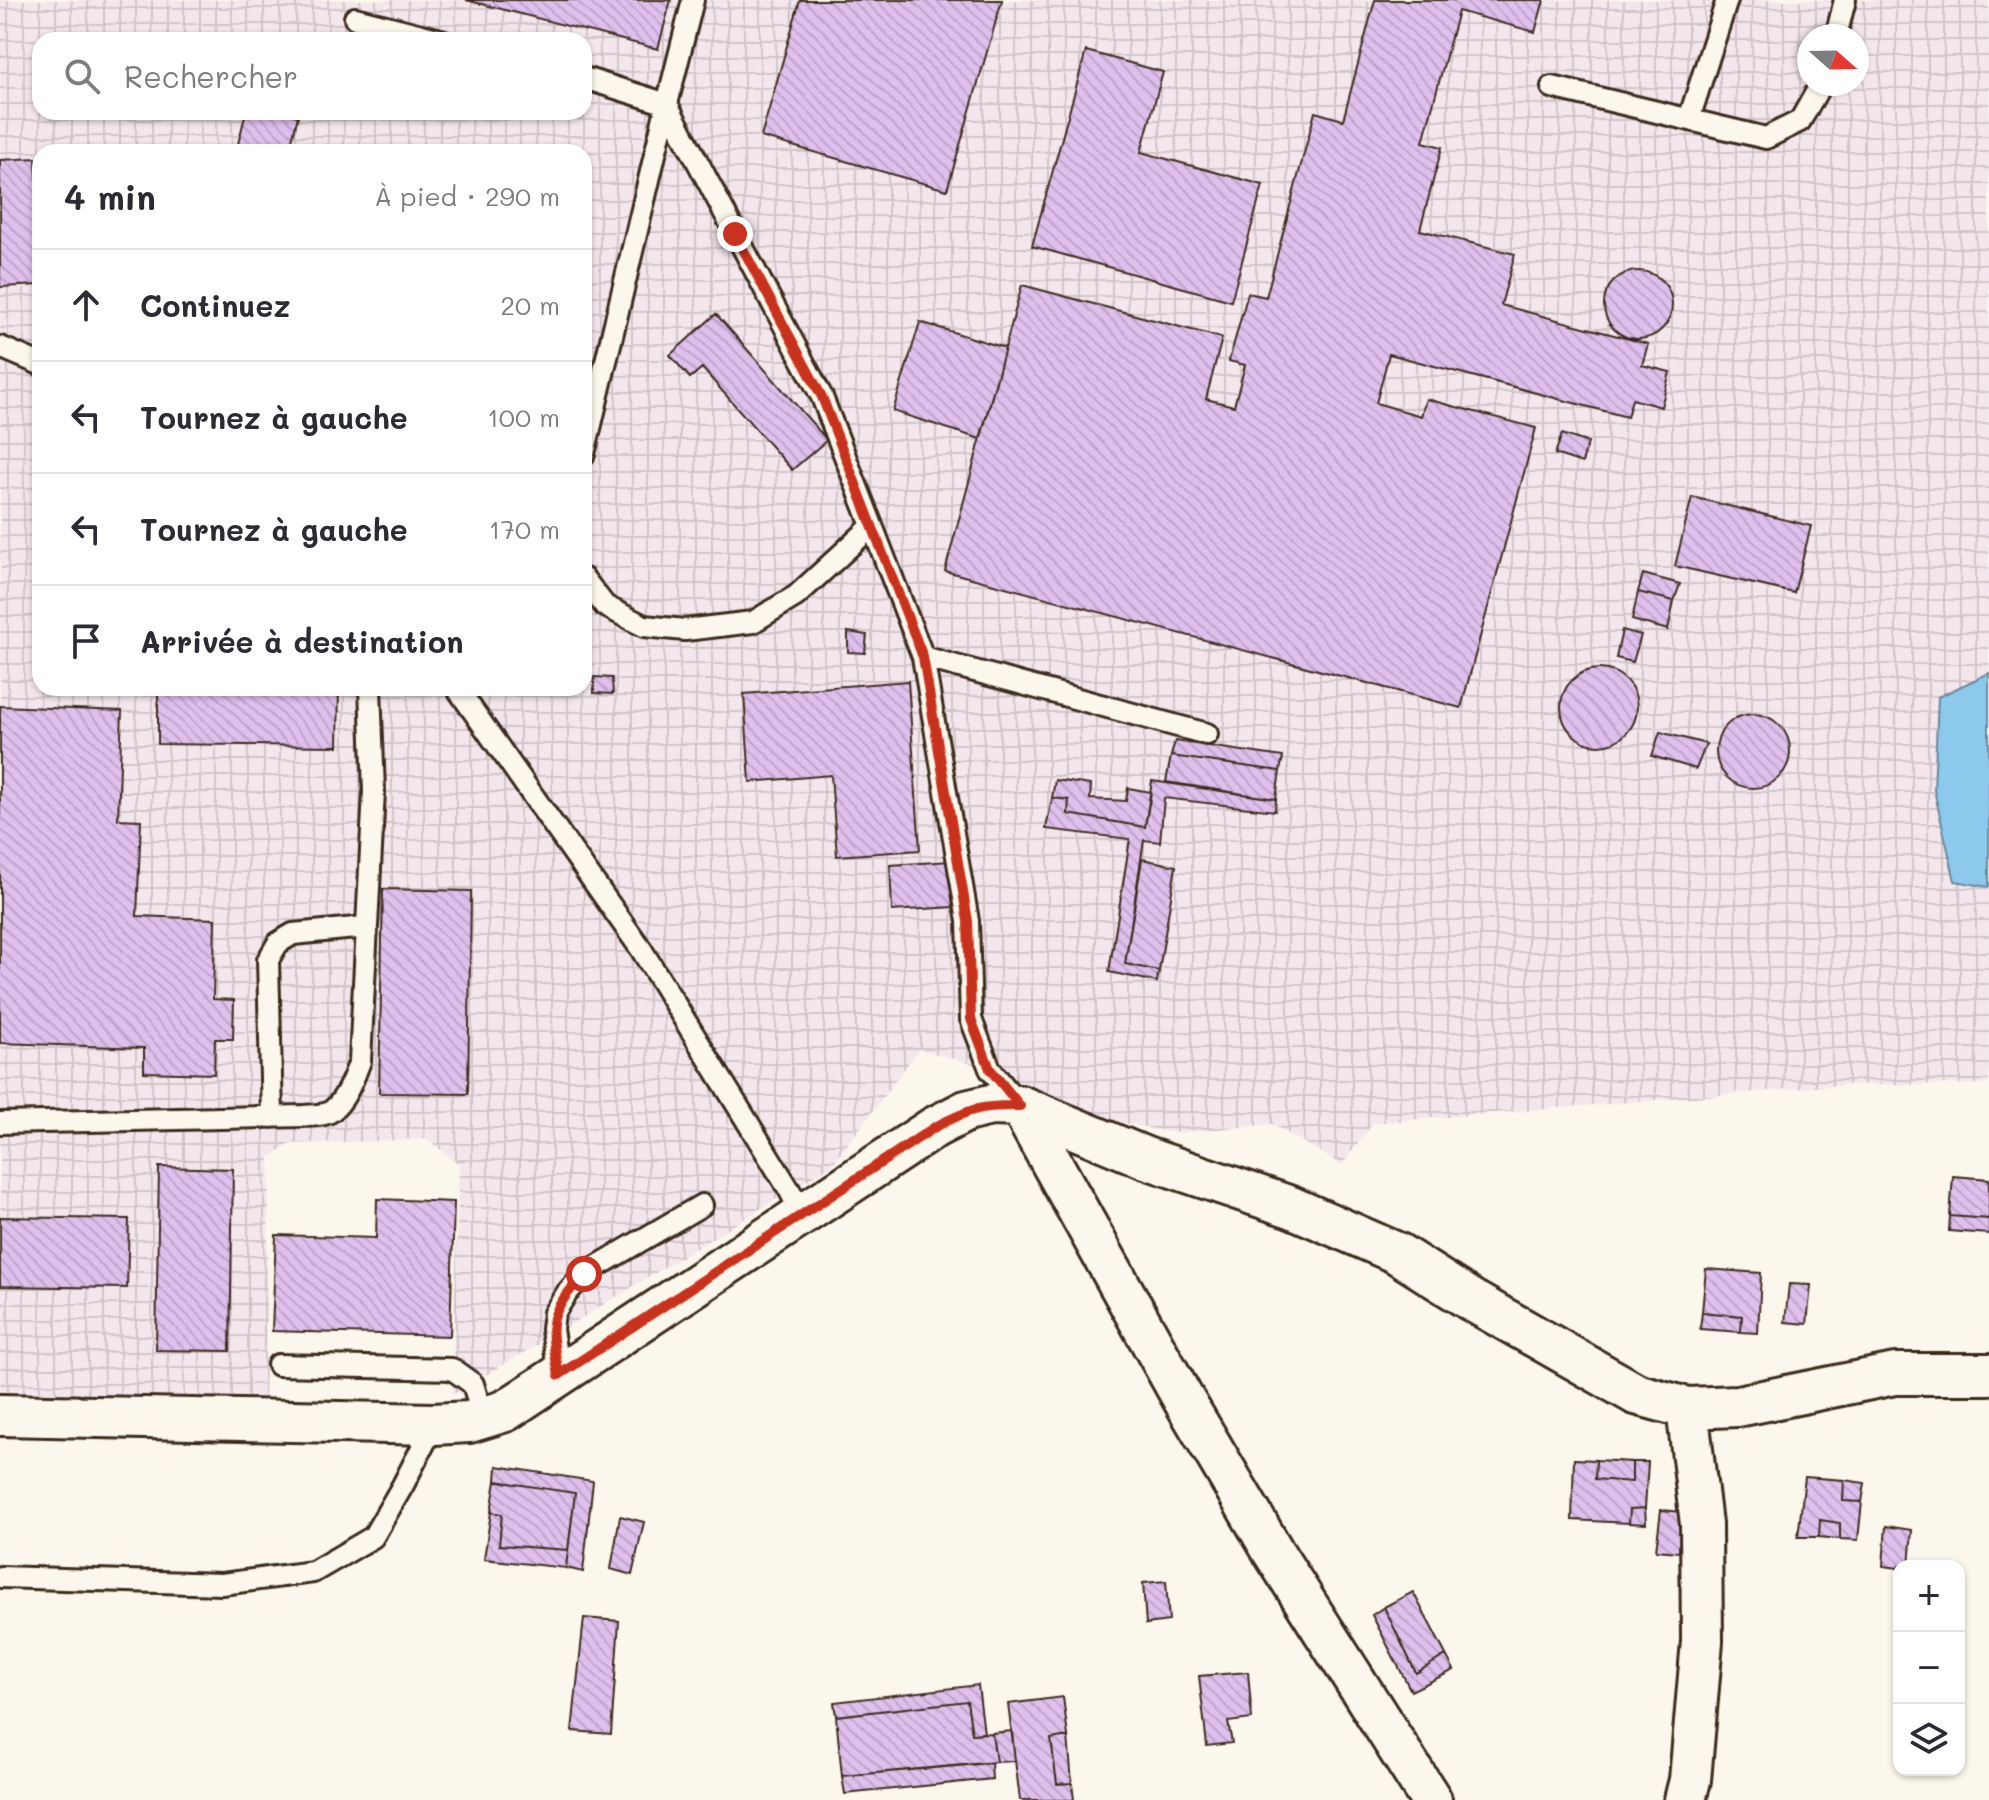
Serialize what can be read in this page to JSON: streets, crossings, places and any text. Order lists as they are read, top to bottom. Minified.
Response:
{"north":"right","page":{"search":"Rechercher","heading":["4 min","À pied · 290 m"],"list":[["Continuez","20 m"],["Tournez à gauche","100 m"],["Tournez à gauche","170 m"],"Arrivée à destination"],"map_buttons":["+","−"]}}
